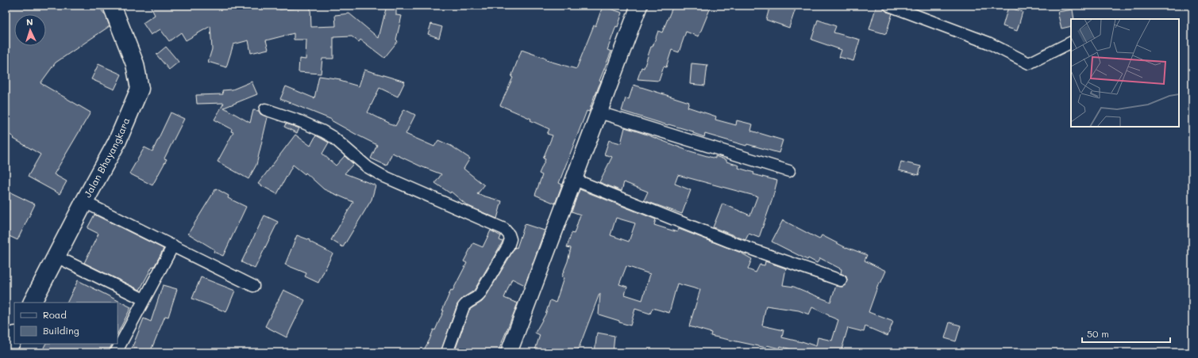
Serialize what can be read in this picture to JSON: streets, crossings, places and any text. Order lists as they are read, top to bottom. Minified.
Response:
{"streets":{"highway":["Jalan Bhayangkara"]},"legend":["Road","Building"],"scale_bar":"50 m","north":"top"}
